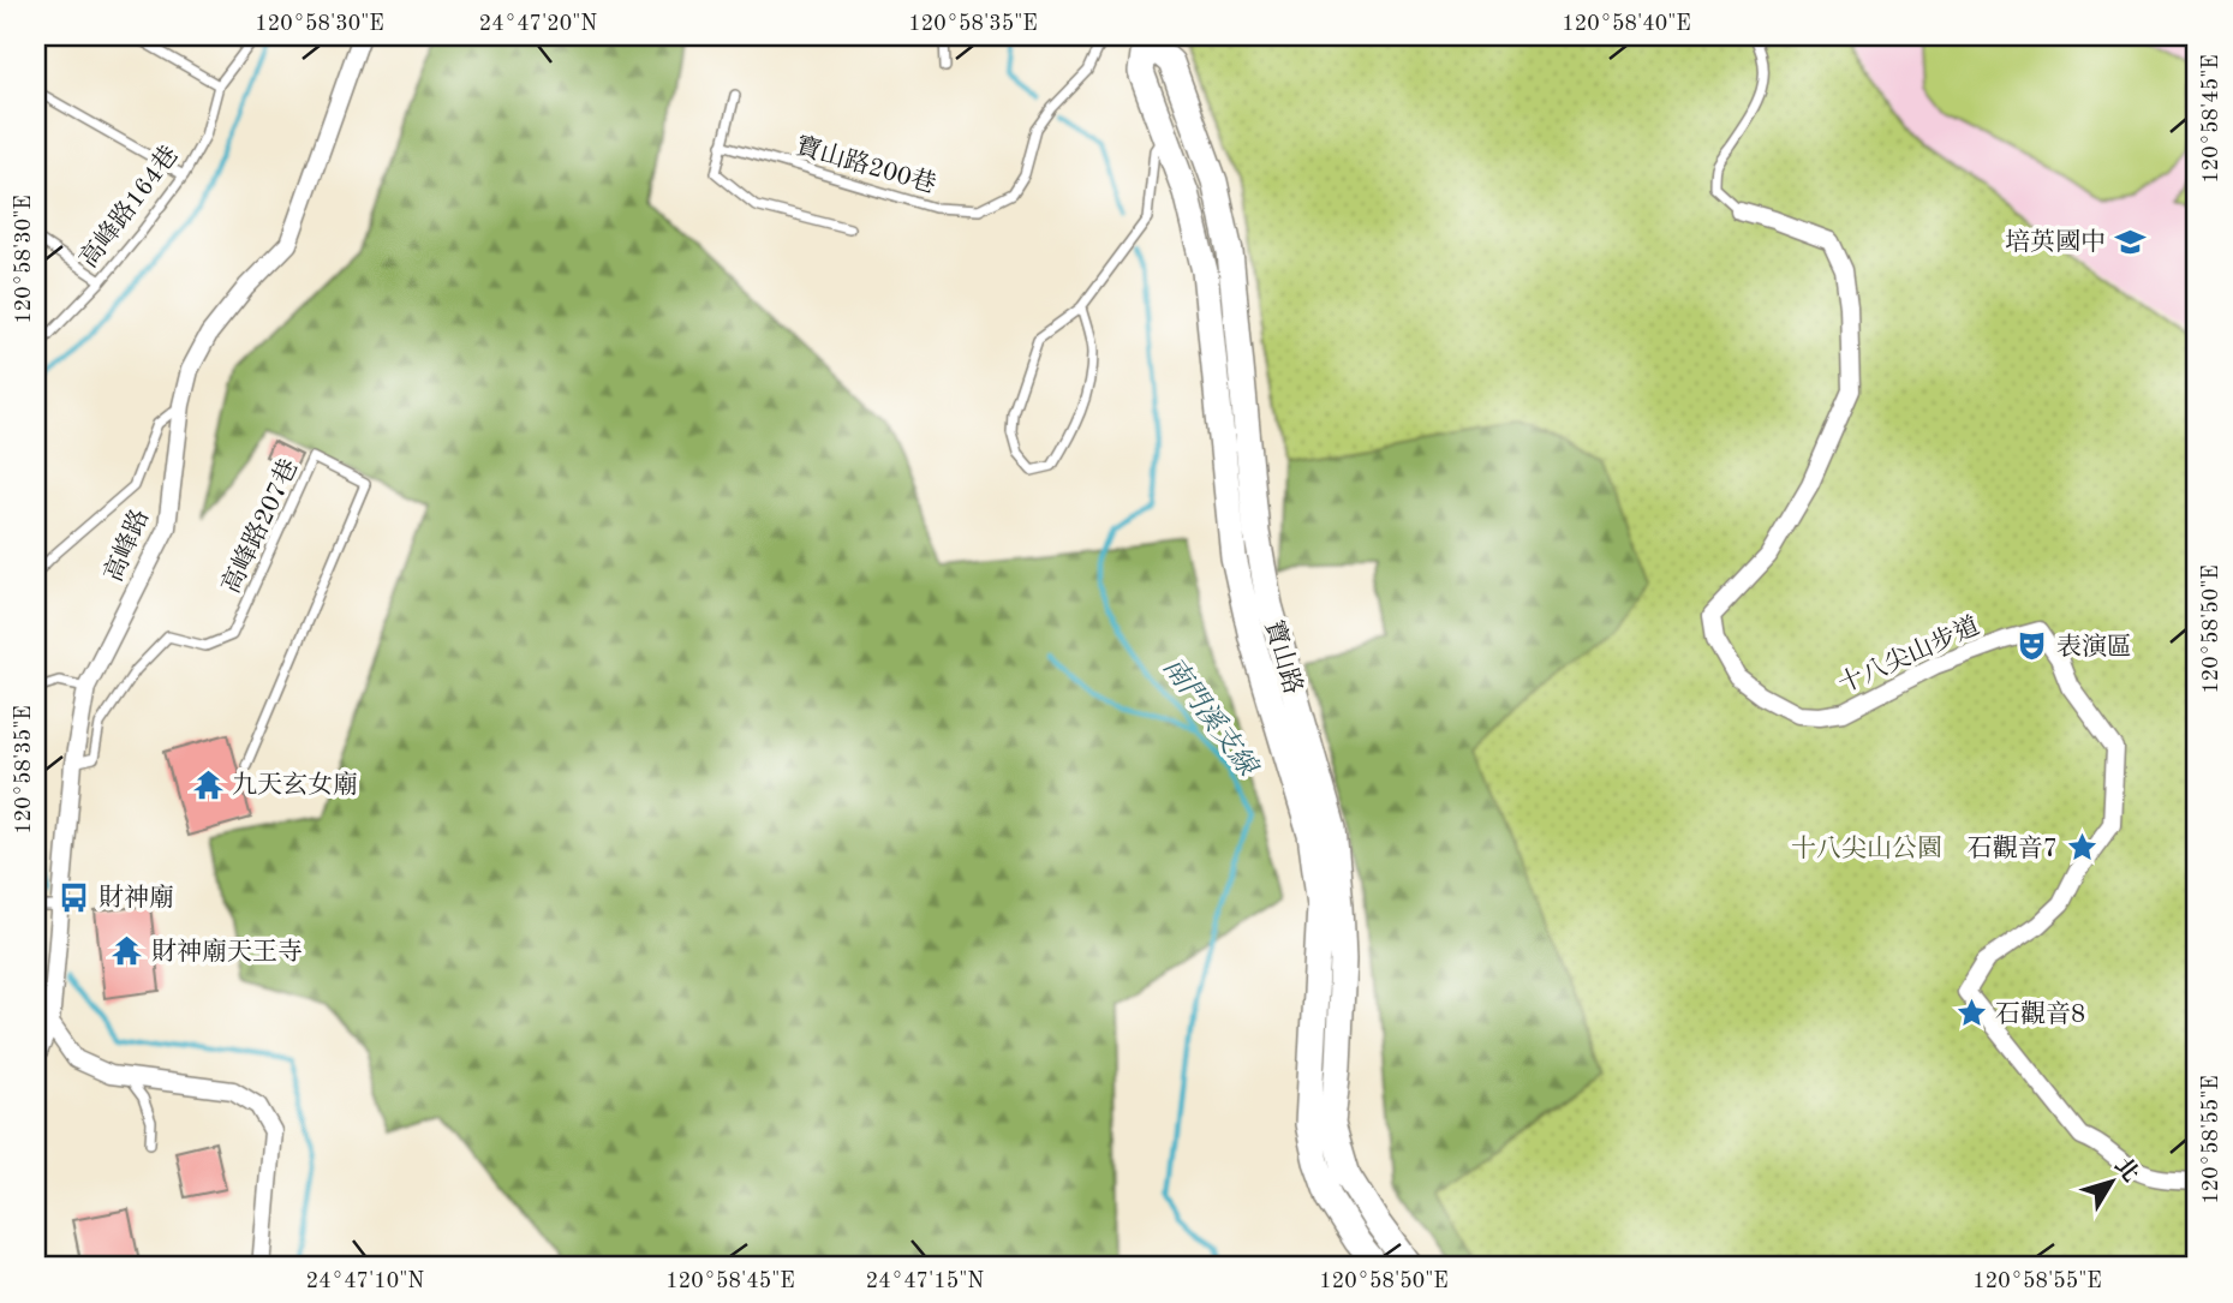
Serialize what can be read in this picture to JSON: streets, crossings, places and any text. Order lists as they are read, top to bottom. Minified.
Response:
{"streets":{"street":["高峰路","十八尖山步道","寶山路"],"lane":["寶山路200巷","高峰路164巷","高峰路207巷"]},"crossings":[["高峰路207巷","高峰路"]],"water":["南門溪支線"],"parks":["十八尖山公園"],"places":{"school or university":["培英國中"],"theatre":["表演區"],"temple":["九天玄女廟","財神廟天王寺"],"place":["石觀音7","石觀音8"],"bus stop":["財神廟"]},"north":"top right","coordinates":["120°58'30\"E","24°47'20\"N","120°58'35\"E","120°58'40\"E","120°58'45\"E","120°58'50\"E","120°58'55\"E","24°47'10\"N","24°47'15\"N"]}
